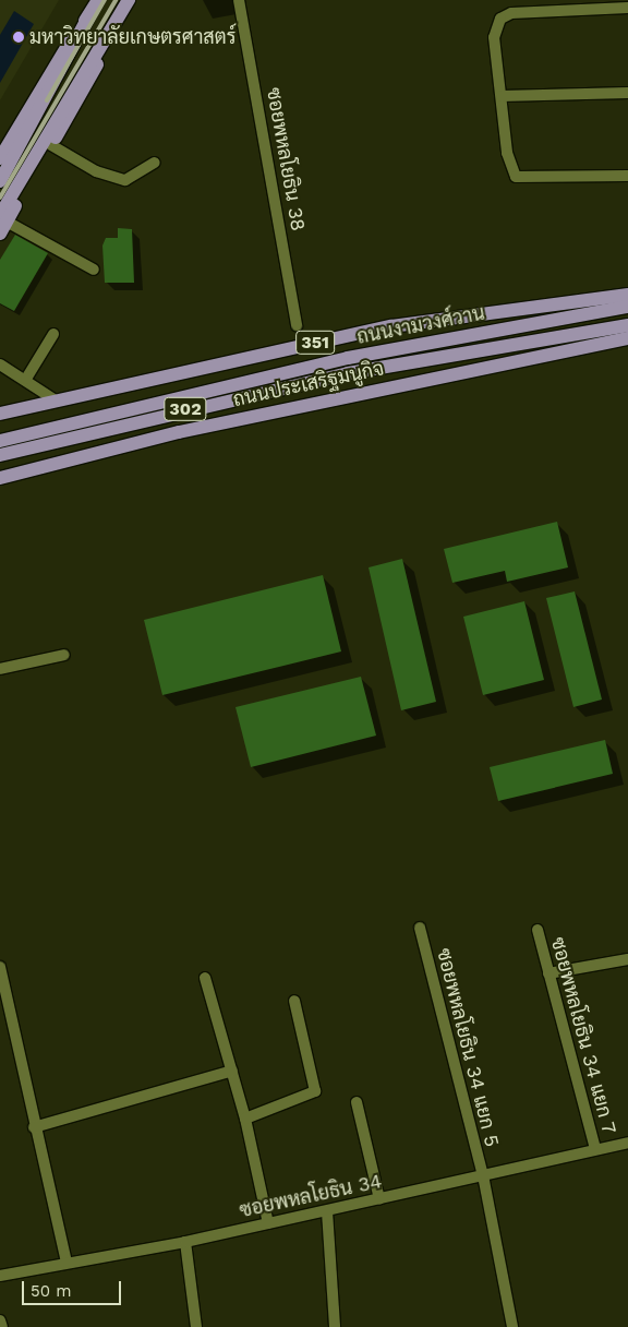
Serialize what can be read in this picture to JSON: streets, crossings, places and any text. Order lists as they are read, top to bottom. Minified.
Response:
{"streets":{"main road":["ถนนงามวงศ์วาน","351","ถนนประเสริฐมนูกิจ","302"],"street":["ซอยพหลโยธิน 38","ซอยพหลโยธิน 34 แยก 7","ซอยพหลโยธิน 34 แยก 5","ซอยพหลโยธิน 34"]},"crossings":[["ซอยพหลโยธิน 34 แยก 7","ซอยพหลโยธิน 34"],["ซอยพหลโยธิน 34 แยก 5","ซอยพหลโยธิน 34"]],"places":["มหาวิทยาลัยเกษตรศาสตร์"],"scale_bar":"50 m"}
